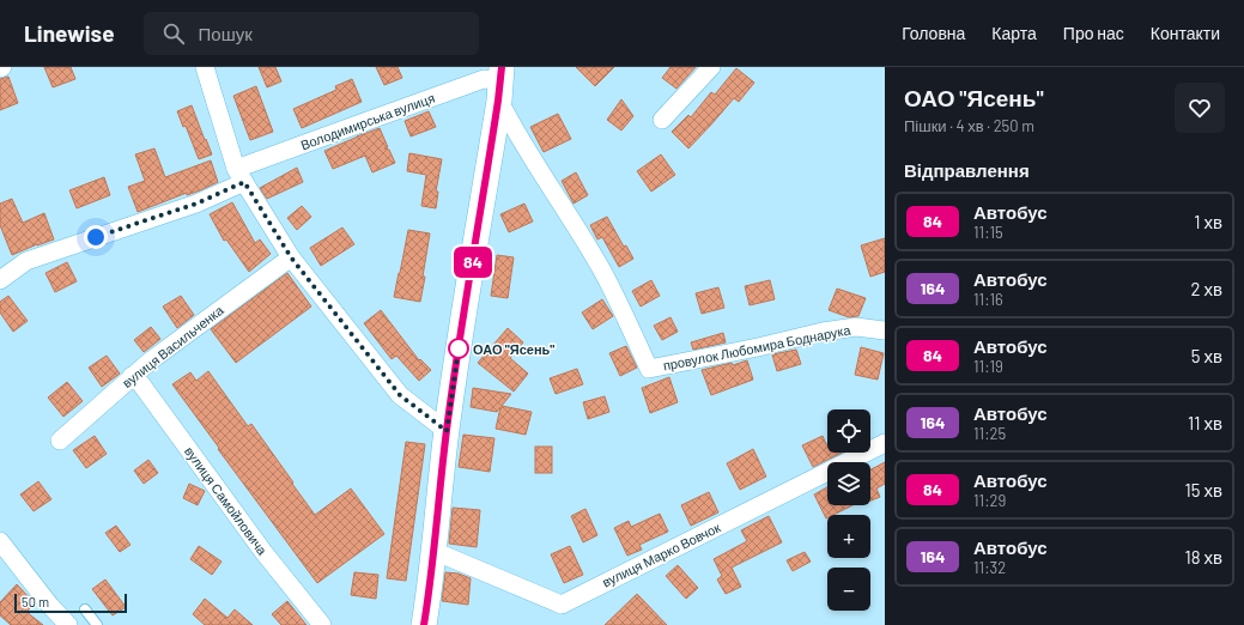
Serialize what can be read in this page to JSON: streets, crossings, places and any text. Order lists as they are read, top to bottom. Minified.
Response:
{"streets":{"street":["Володимирська вулиця","вулиця Васильченка","провулок Любомира Боднарука","вулиця Самойловича","вулиця Марко Вовчок"]},"crossings":[["Володимирська вулиця","провулок Любомира Боднарука"],["вулиця Васильченка","вулиця Самойловича"]],"places":["ОАО \"Ясень\""],"lines":["bus line 84"],"scale_bar":"50 m","page":{"header":"Linewise","search":"Пошук","nav":["Головна","Карта","Про нас","Контакти"],"on_map":"84","heading":[["ОАО \"Ясень\"","Пішки · 4 хв · 250 m"],"Відправлення"],"list":[{"mark":"84","name":"Автобус","note":"11:15","value":"1 хв"},{"mark":"164","name":"Автобус","note":"11:16","value":"2 хв"},{"mark":"84","name":"Автобус","note":"11:19","value":"5 хв"},{"mark":"164","name":"Автобус","note":"11:25","value":"11 хв"},{"mark":"84","name":"Автобус","note":"11:29","value":"15 хв"},{"mark":"164","name":"Автобус","note":"11:32","value":"18 хв"}],"map_buttons":["+","−"],"scale":"50 m"}}
